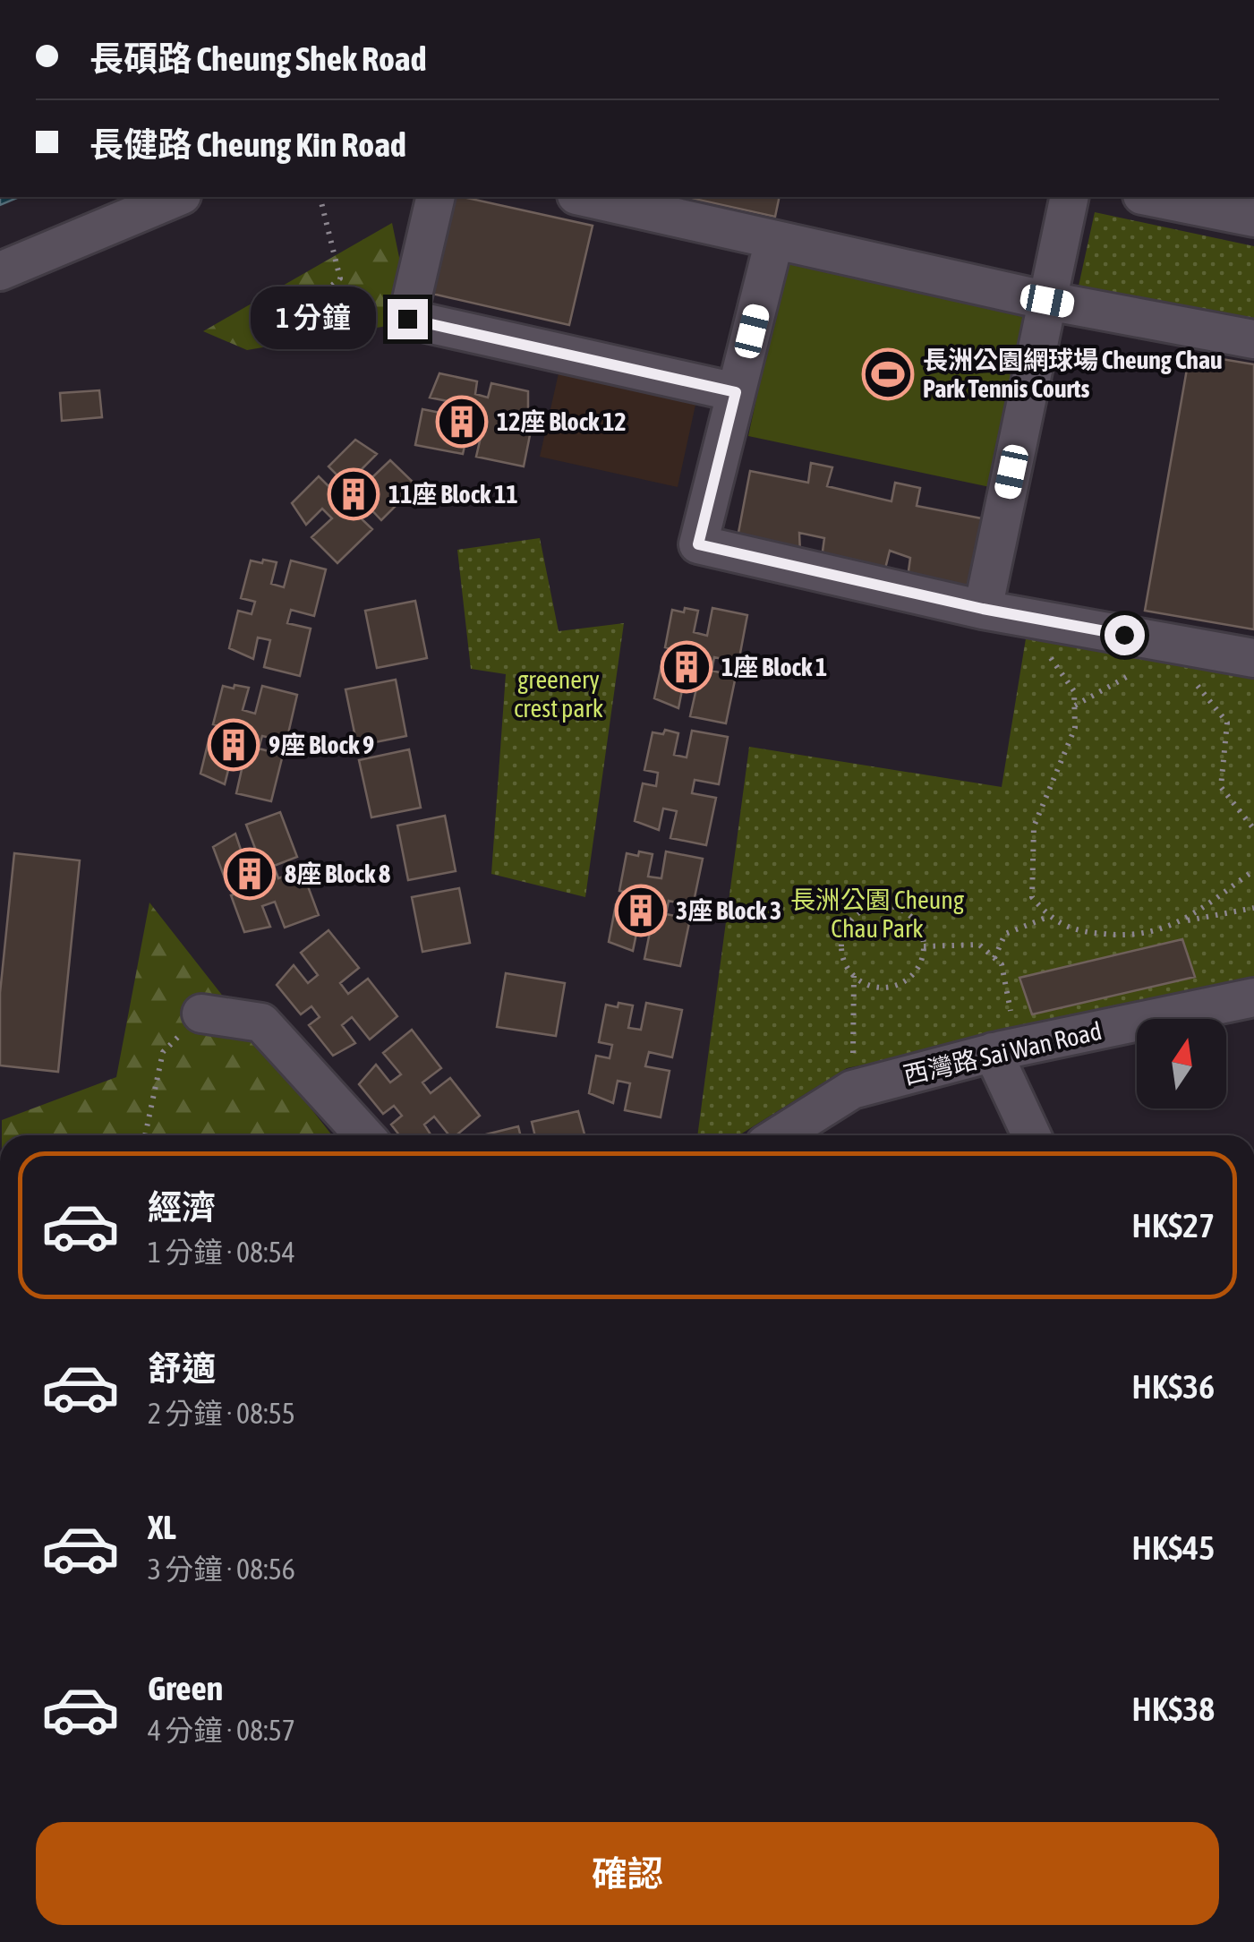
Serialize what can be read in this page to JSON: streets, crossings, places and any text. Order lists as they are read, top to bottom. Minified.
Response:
{"streets":{"street":["西灣路 Sai Wan Road"]},"parks":["greenery crest park","長洲公園 Cheung Chau Park"],"places":{"sports":["長洲公園網球場 Cheung Chau Park Tennis Courts"],"building":["12座 Block 12","11座 Block 11","1座 Block 1","9座 Block 9","8座 Block 8","3座 Block 3"]},"north":"top","page":{"banner":["長碩路 Cheung Shek Road","長健路 Cheung Kin Road"],"bubble":"1 分鐘","list":[{"name":"經濟","note":"1 分鐘 · 08:54","value":"HK$27"},{"name":"舒適","note":"2 分鐘 · 08:55","value":"HK$36"},{"name":"XL","note":"3 分鐘 · 08:56","value":"HK$45"},{"name":"Green","note":"4 分鐘 · 08:57","value":"HK$38"}],"buttons":"確認"}}
